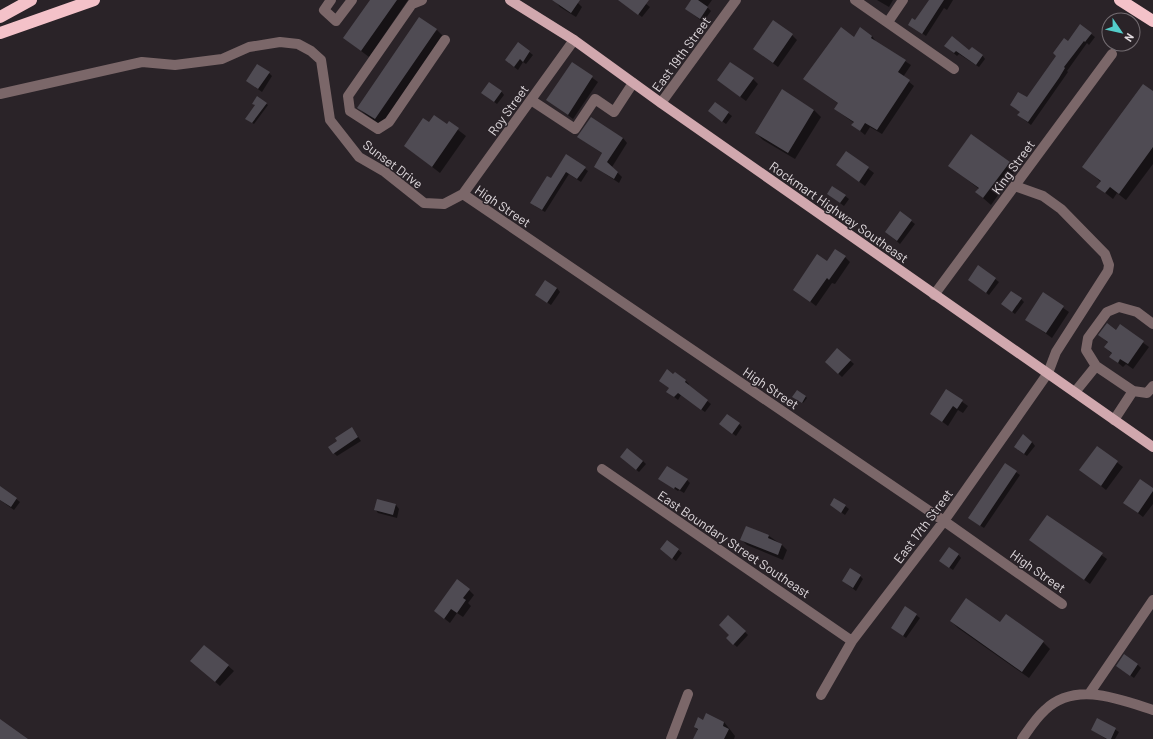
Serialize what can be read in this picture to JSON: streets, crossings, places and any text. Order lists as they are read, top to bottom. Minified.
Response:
{"streets":{"main road":["Rockmart Highway Southeast"],"street":["East 19th Street","Roy Street","Sunset Drive","King Street","High Street","East 17th Street","East Boundary Street Southeast"]},"crossings":[["East 19th Street","Rockmart Highway Southeast"],["Roy Street","Sunset Drive"],["Roy Street","High Street"],["Roy Street","Rockmart Highway Southeast"],["Sunset Drive","High Street"],["King Street","Rockmart Highway Southeast"],["King Street","East 17th Street"],["High Street","East 17th Street"],["Rockmart Highway Southeast","East 17th Street"],["East 17th Street","East Boundary Street Southeast"]],"north":"bottom right"}
